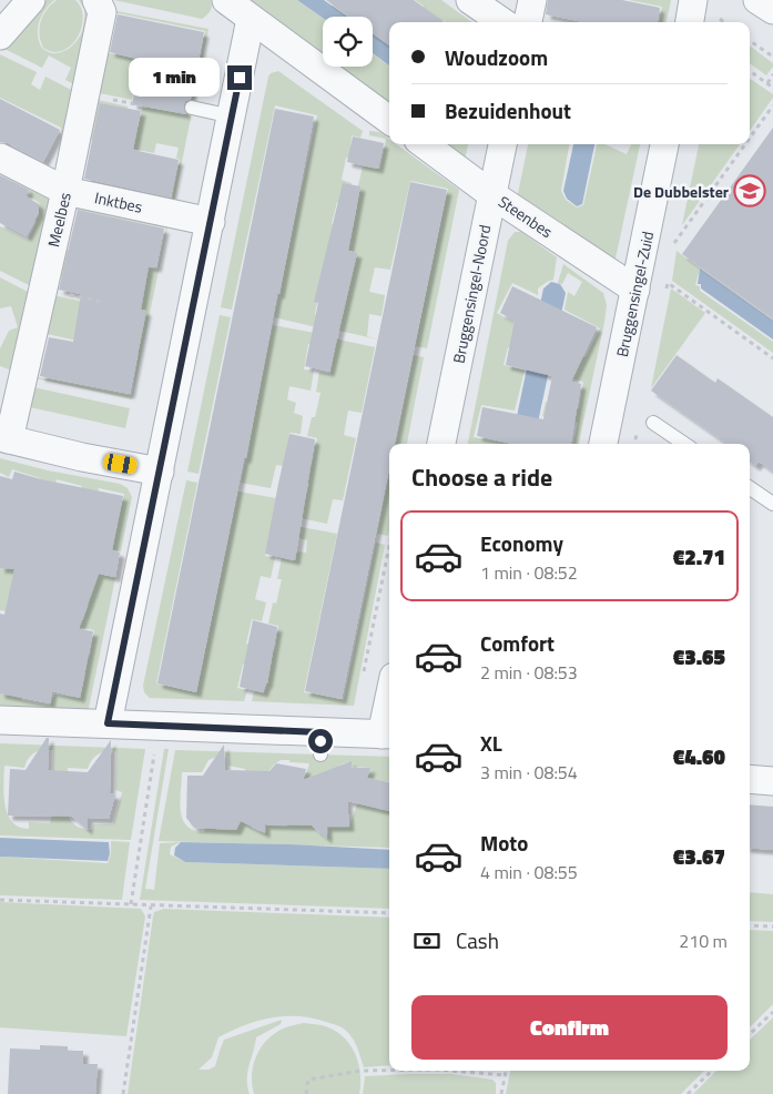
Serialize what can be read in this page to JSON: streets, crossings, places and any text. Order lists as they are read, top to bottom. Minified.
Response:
{"streets":{"street":["Inktbes","Steenbes","Meelbes","Bruggensingel-Noord","Bruggensingel-Zuid"]},"crossings":[["Inktbes","Meelbes"],["Steenbes","Bruggensingel-Noord"],["Steenbes","Bruggensingel-Zuid"]],"places":{"school or university":["De Dubbelster"]},"page":{"banner":["Woudzoom","Bezuidenhout"],"bubble":"1 min","heading":"Choose a ride","list":[{"name":"Economy","note":"1 min · 08:52","value":"€2.71"},{"name":"Comfort","note":"2 min · 08:53","value":"€3.65"},{"name":"XL","note":"3 min · 08:54","value":"€4.60"},{"name":"Moto","note":"4 min · 08:55","value":"€3.67"}],"pay":["Cash","210 m"],"buttons":"Confirm"}}
